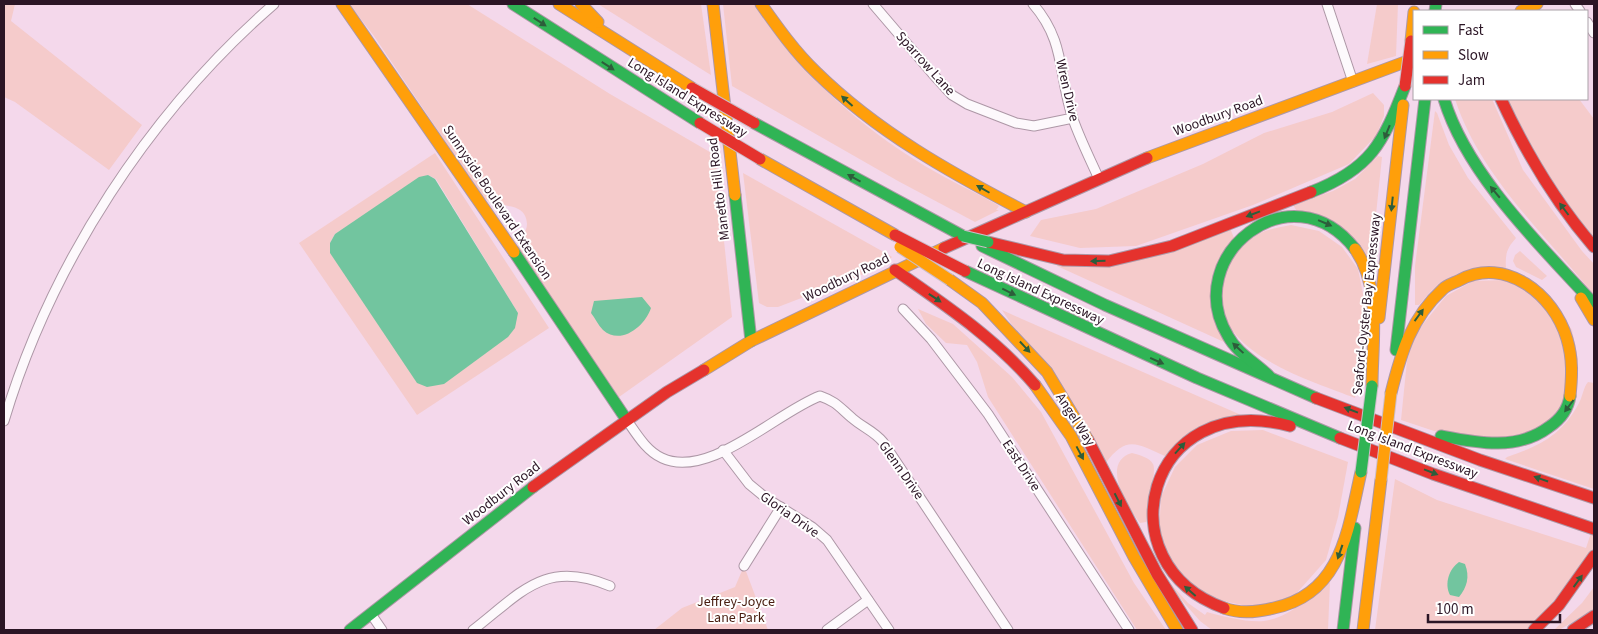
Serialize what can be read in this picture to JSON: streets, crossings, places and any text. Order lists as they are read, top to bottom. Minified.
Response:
{"streets":{"main road":["Long Island Expressway","Woodbury Road","Manetto Hill Road","Sunnyside Boulevard Extension","Seaford-Oyster Bay Expressway","Angel Way"],"street":["Sparrow Lane","Wren Drive","East Drive","Glenn Drive","Gloria Drive"]},"crossings":[["Sparrow Lane","Wren Drive"],["Wren Drive","Woodbury Road"],["Woodbury Road","Manetto Hill Road"],["Woodbury Road","Sunnyside Boulevard Extension"],["Woodbury Road","Angel Way"],["Woodbury Road","Glenn Drive"],["Sunnyside Boulevard Extension","Glenn Drive"],["Glenn Drive","Gloria Drive"]],"parks":["Jeffrey-Joyce Lane Park"],"legend":["Fast","Slow","Jam"],"scale_bar":"100 m"}
